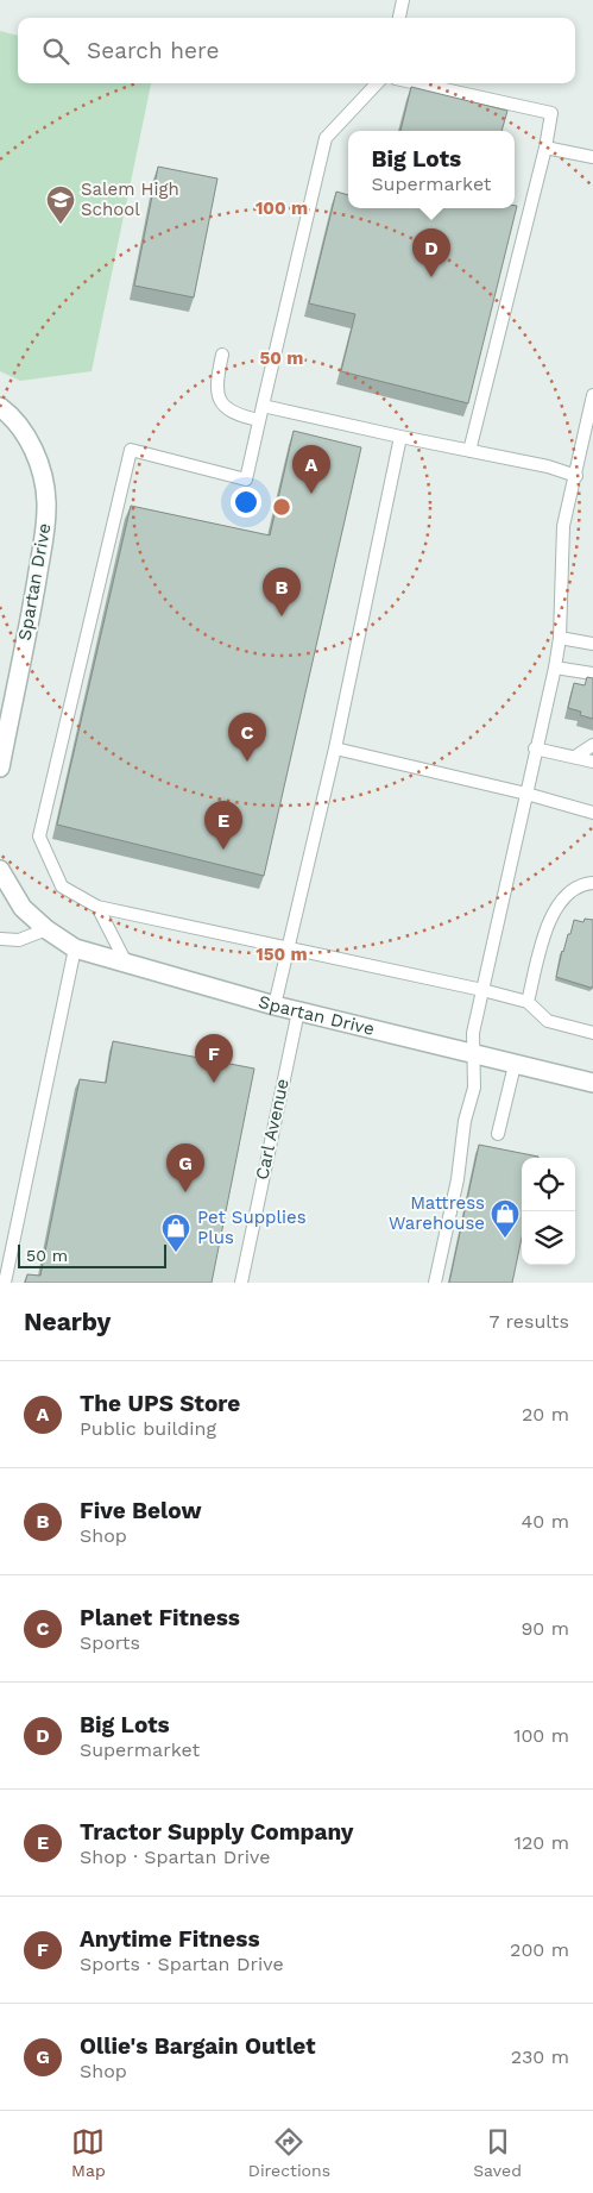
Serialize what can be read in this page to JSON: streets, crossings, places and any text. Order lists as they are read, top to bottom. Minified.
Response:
{"streets":{"street":["Spartan Drive"],"lane":["Carl Avenue"]},"crossings":[["Spartan Drive","Carl Avenue"]],"places":{"school or university":["Salem High School"],"shop":["Mattress Warehouse","Pet Supplies Plus"]},"scale_bar":"50 m","page":{"search":"Search here","popup":["Big Lots","Supermarket"],"pins":["D","A","B","C","E","F","G"],"scale":"50 m","heading":["Nearby","7 results"],"list":[{"mark":"A","name":"The UPS Store","note":"Public building","value":"20 m"},{"mark":"B","name":"Five Below","note":"Shop","value":"40 m"},{"mark":"C","name":"Planet Fitness","note":"Sports","value":"90 m"},{"mark":"D","name":"Big Lots","note":"Supermarket","value":"100 m"},{"mark":"E","name":"Tractor Supply Company","note":"Shop · Spartan Drive","value":"120 m"},{"mark":"F","name":"Anytime Fitness","note":"Sports · Spartan Drive","value":"200 m"},{"mark":"G","name":"Ollie's Bargain Outlet","note":"Shop","value":"230 m"}],"nav":["Map","Directions","Saved"]},"rings":["100 m","50 m","150 m"]}
